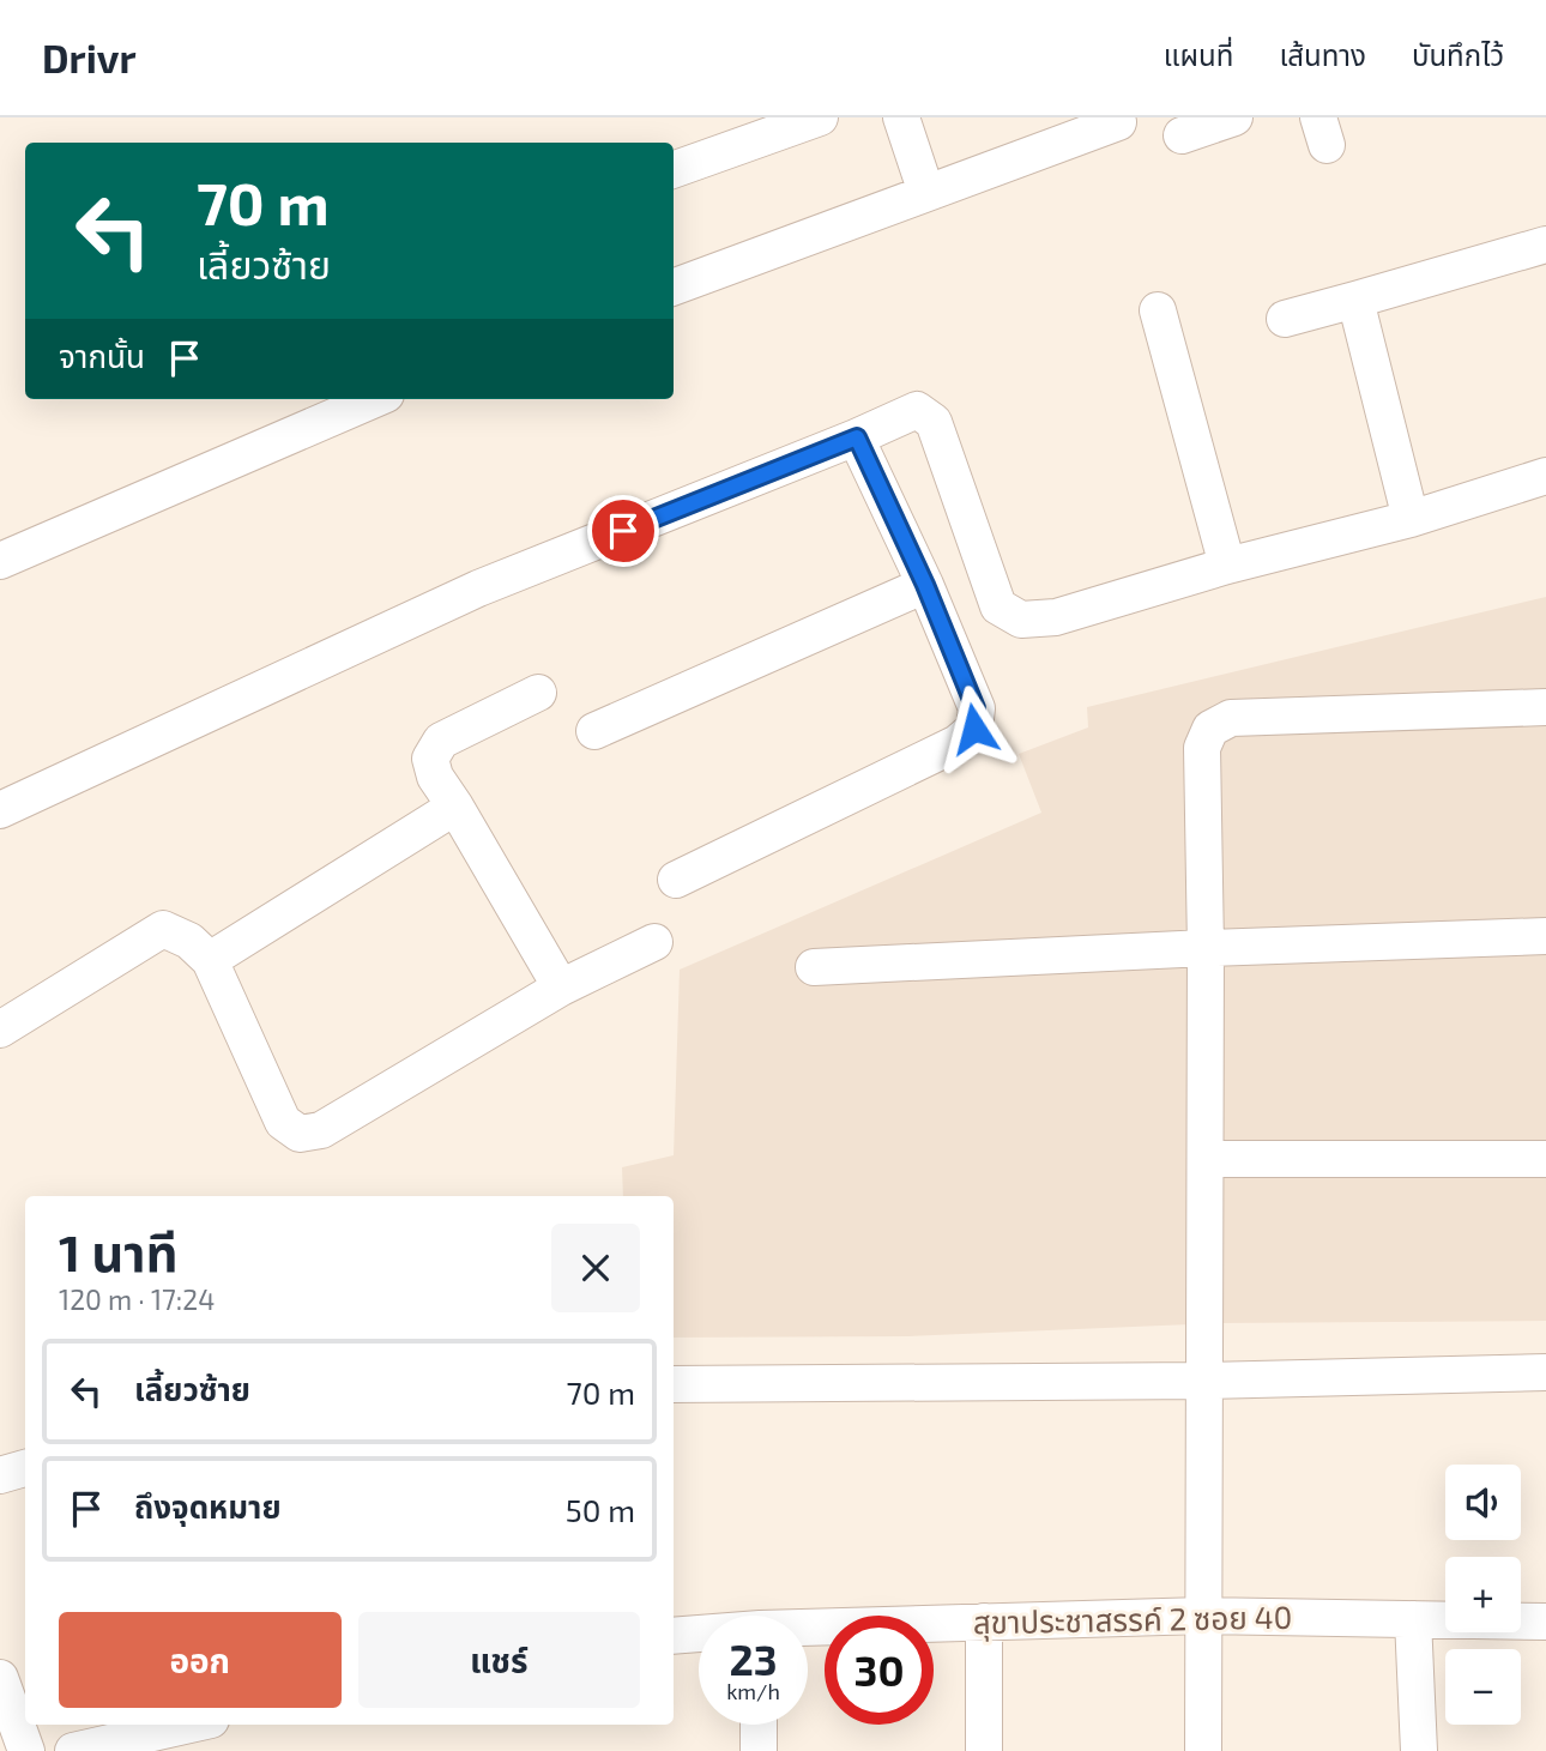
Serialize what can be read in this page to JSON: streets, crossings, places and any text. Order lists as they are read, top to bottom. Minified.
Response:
{"streets":{"street":["สุขาประชาสรรค์ 2 ซอย 40"]},"page":{"header":"Drivr","nav":["แผนที่","เส้นทาง","บันทึกไว้"],"turn":["70 m","เลี้ยวซ้าย"],"then":"จากนั้น","heading":["1 นาที","120 m · 17:24"],"list":[{"name":"เลี้ยวซ้าย","value":"70 m"},{"name":"ถึงจุดหมาย","value":"50 m"}],"map_buttons":["+","−"],"buttons":["ออก","แชร์"],"speed":"23 km/h","limit":"30"}}
